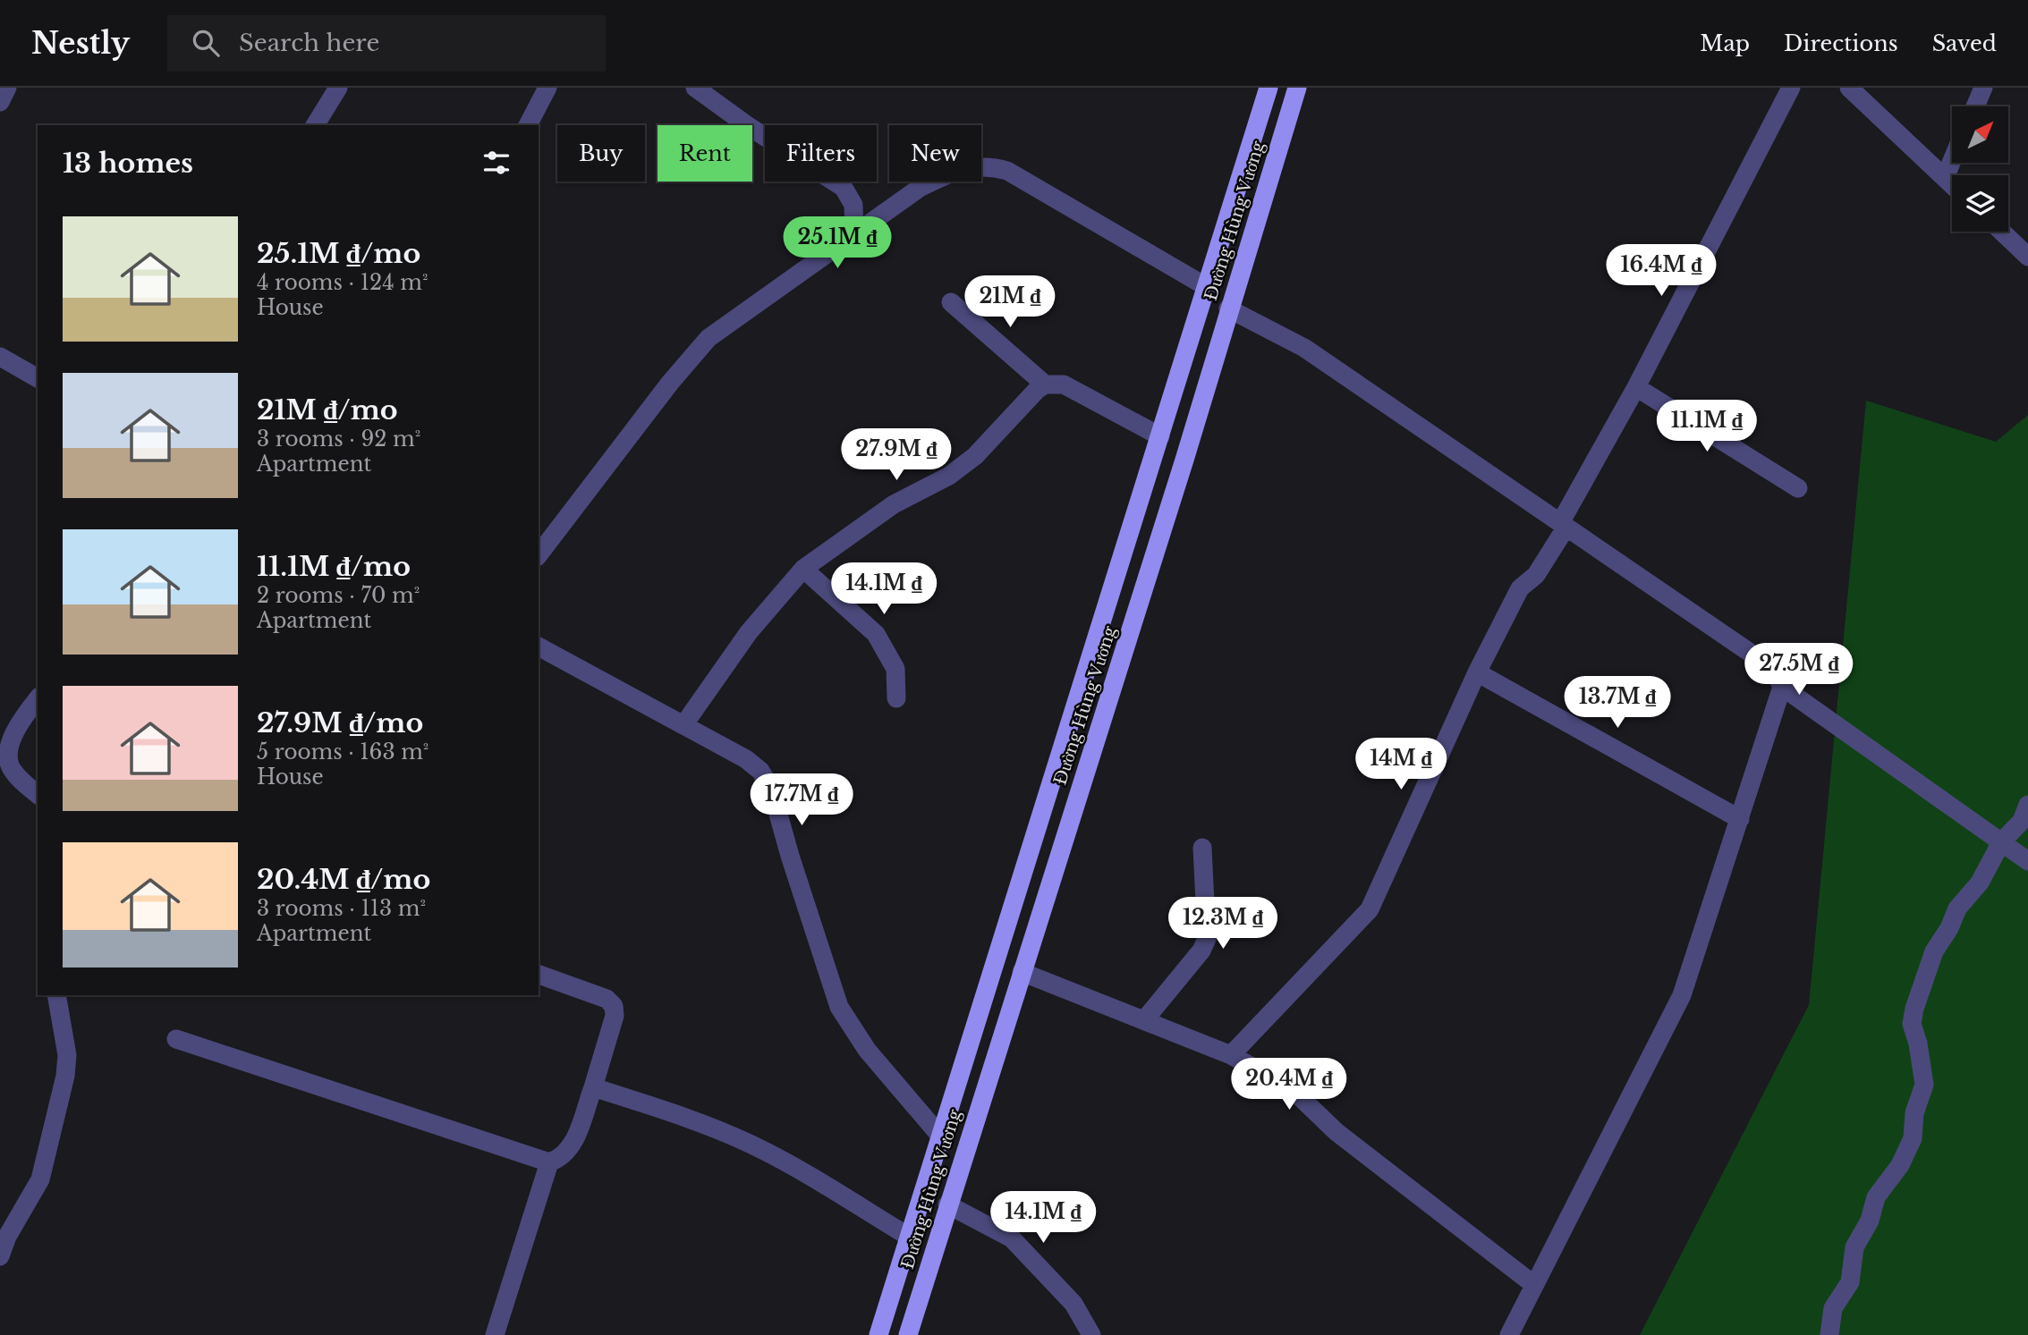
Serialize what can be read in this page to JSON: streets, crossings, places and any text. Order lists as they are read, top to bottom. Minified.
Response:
{"streets":{"highway":["Đường Hùng Vương"]},"north":"top right","page":{"header":"Nestly","search":"Search here","nav":["Map","Directions","Saved"],"chip":["Buy","Rent","Filters","New"],"heading":"13 homes","list":[{"name":"25.1M ₫/mo","note":"4 rooms · 124 m² · House"},{"name":"21M ₫/mo","note":"3 rooms · 92 m² · Apartment"},{"name":"11.1M ₫/mo","note":"2 rooms · 70 m² · Apartment"},{"name":"27.9M ₫/mo","note":"5 rooms · 163 m² · House"},{"name":"20.4M ₫/mo","note":"3 rooms · 113 m² · Apartment"}],"price":["25.1M ₫","16.4M ₫","21M ₫","11.1M ₫","27.9M ₫","14.1M ₫","27.5M ₫","13.7M ₫","14M ₫","17.7M ₫","12.3M ₫","20.4M ₫","14.1M ₫"]}}
